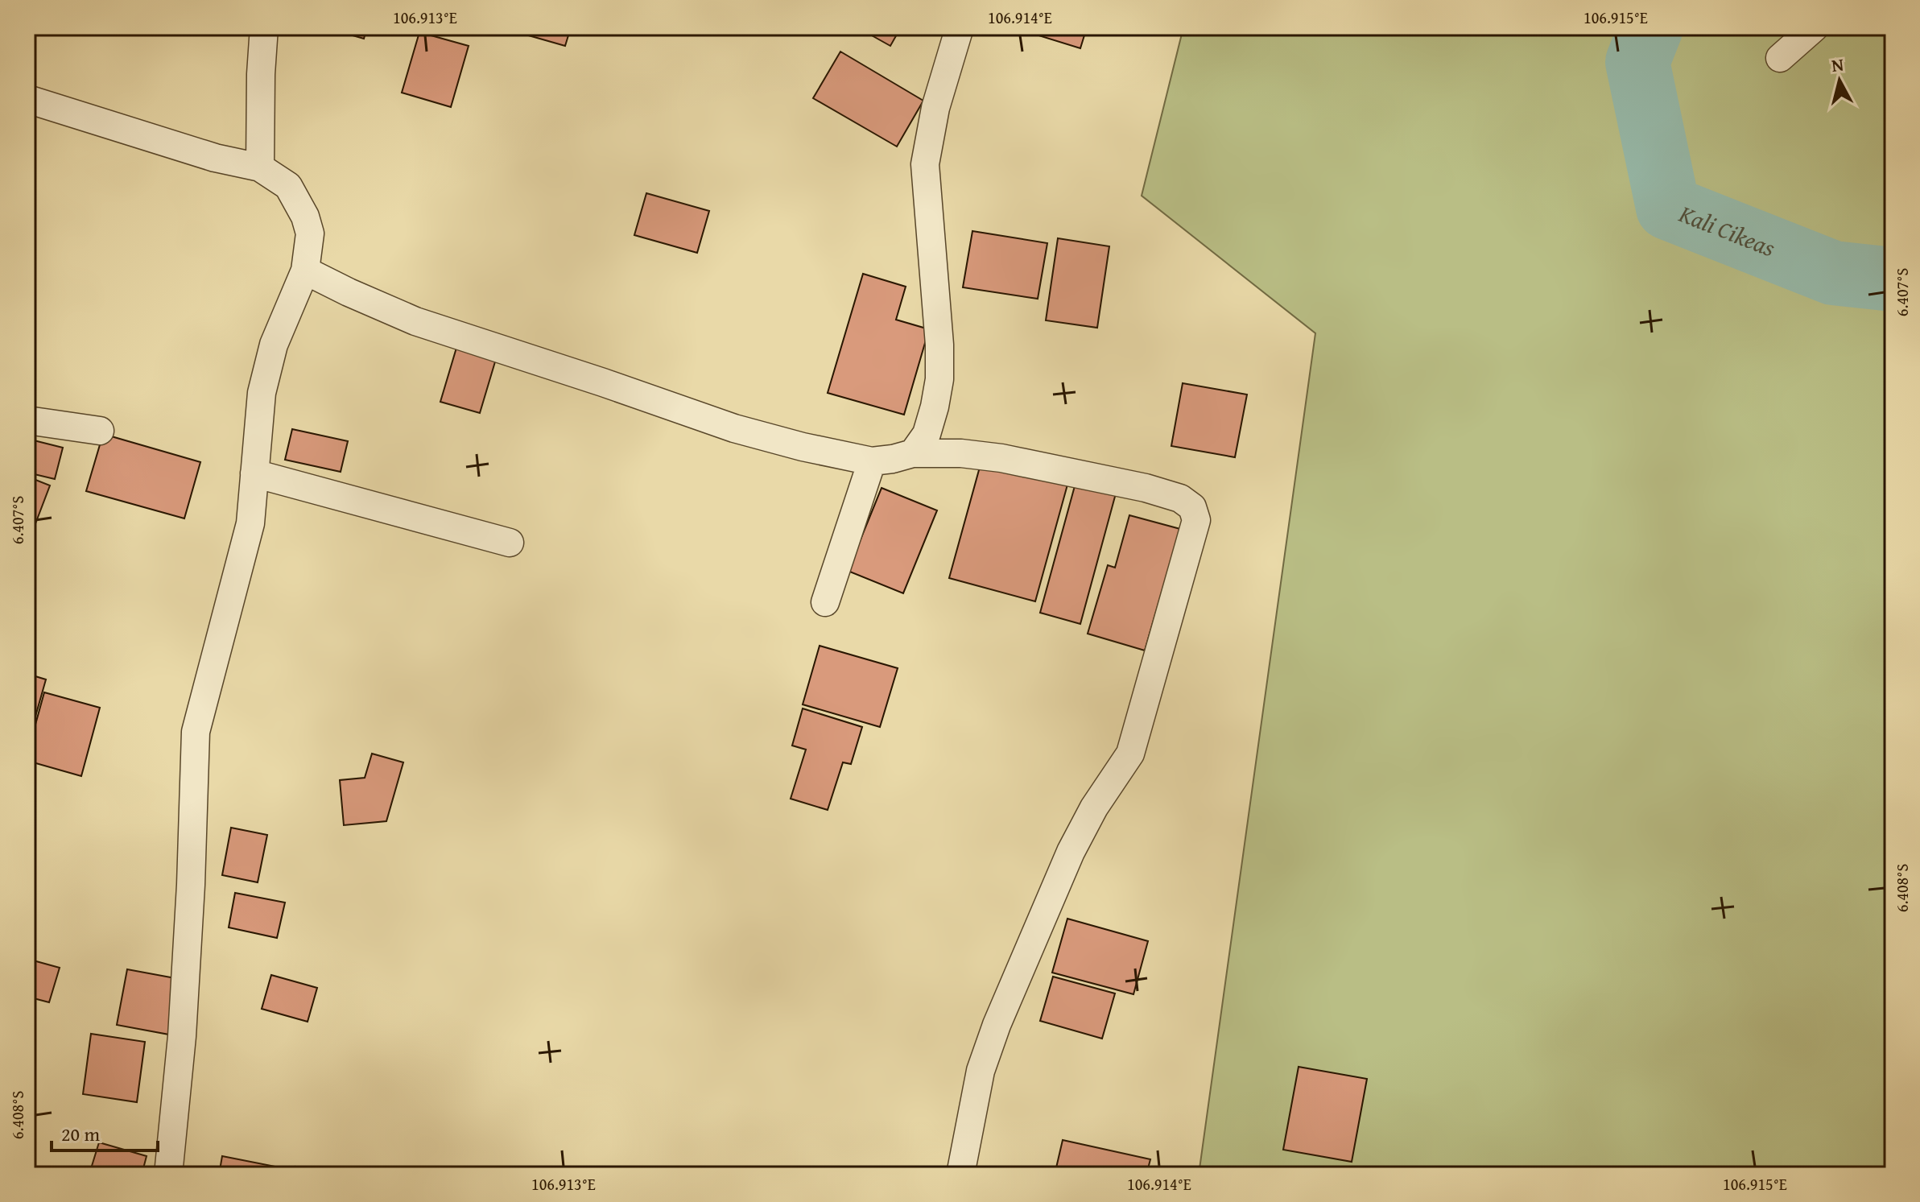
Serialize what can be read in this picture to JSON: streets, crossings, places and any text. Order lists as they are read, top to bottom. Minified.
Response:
{"water":["Kali Cikeas"],"scale_bar":"20 m","north":"top","coordinates":["106.913°E","106.914°E","106.915°E","6.407°S","6.408°S"]}
